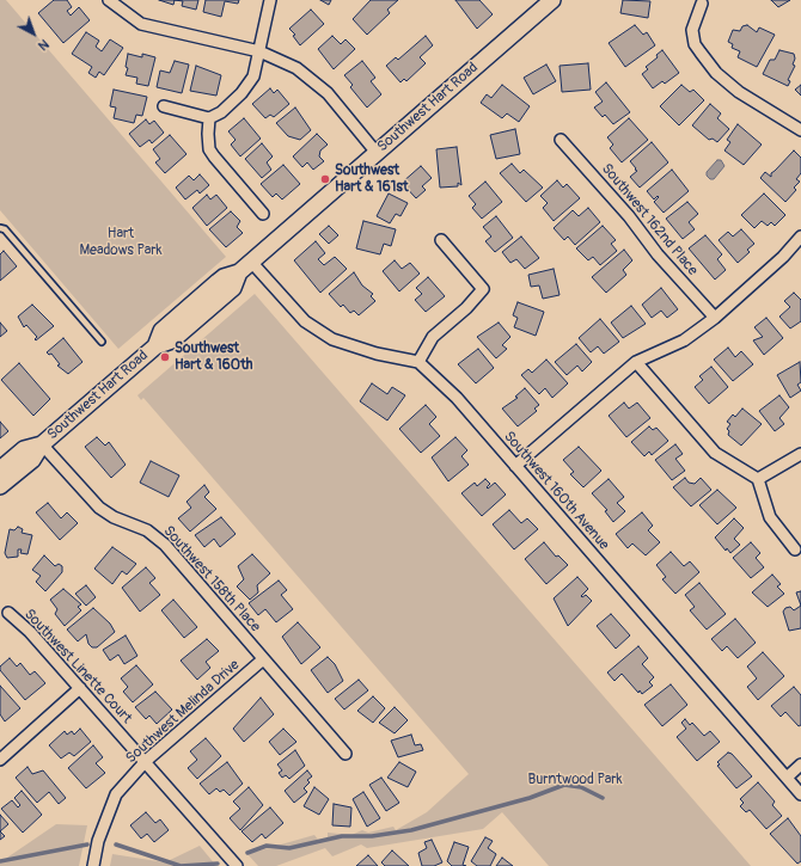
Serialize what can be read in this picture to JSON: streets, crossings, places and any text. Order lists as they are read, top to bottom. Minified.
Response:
{"streets":{"main road":["Southwest Hart Road"],"street":["Southwest 162nd Place","Southwest 160th Avenue","Southwest 158th Place","Southwest Linette Court","Southwest Melinda Drive"]},"crossings":[["Southwest Hart Road","Southwest 158th Place"],["Southwest 158th Place","Southwest Melinda Drive"],["Southwest Linette Court","Southwest Melinda Drive"]],"parks":["Hart Meadows Park","Burntwood Park"],"places":["Southwest Hart & 161st","Southwest Hart & 160th"],"north":"bottom right"}
